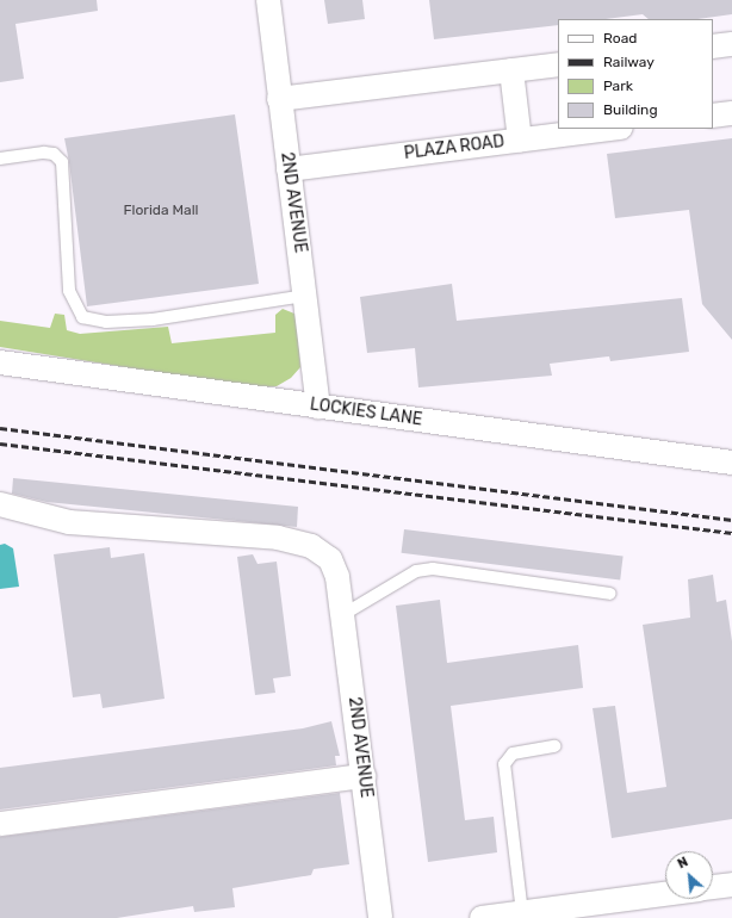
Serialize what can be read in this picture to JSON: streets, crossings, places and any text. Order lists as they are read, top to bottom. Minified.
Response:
{"streets":{"street":["PLAZA ROAD","2ND AVENUE","LOCKIES LANE"]},"crossings":[["PLAZA ROAD","2ND AVENUE"],["2ND AVENUE","LOCKIES LANE"]],"house_numbers":["Florida Mall"],"legend":["Road","Railway","Park","Building"],"north":"top left"}
